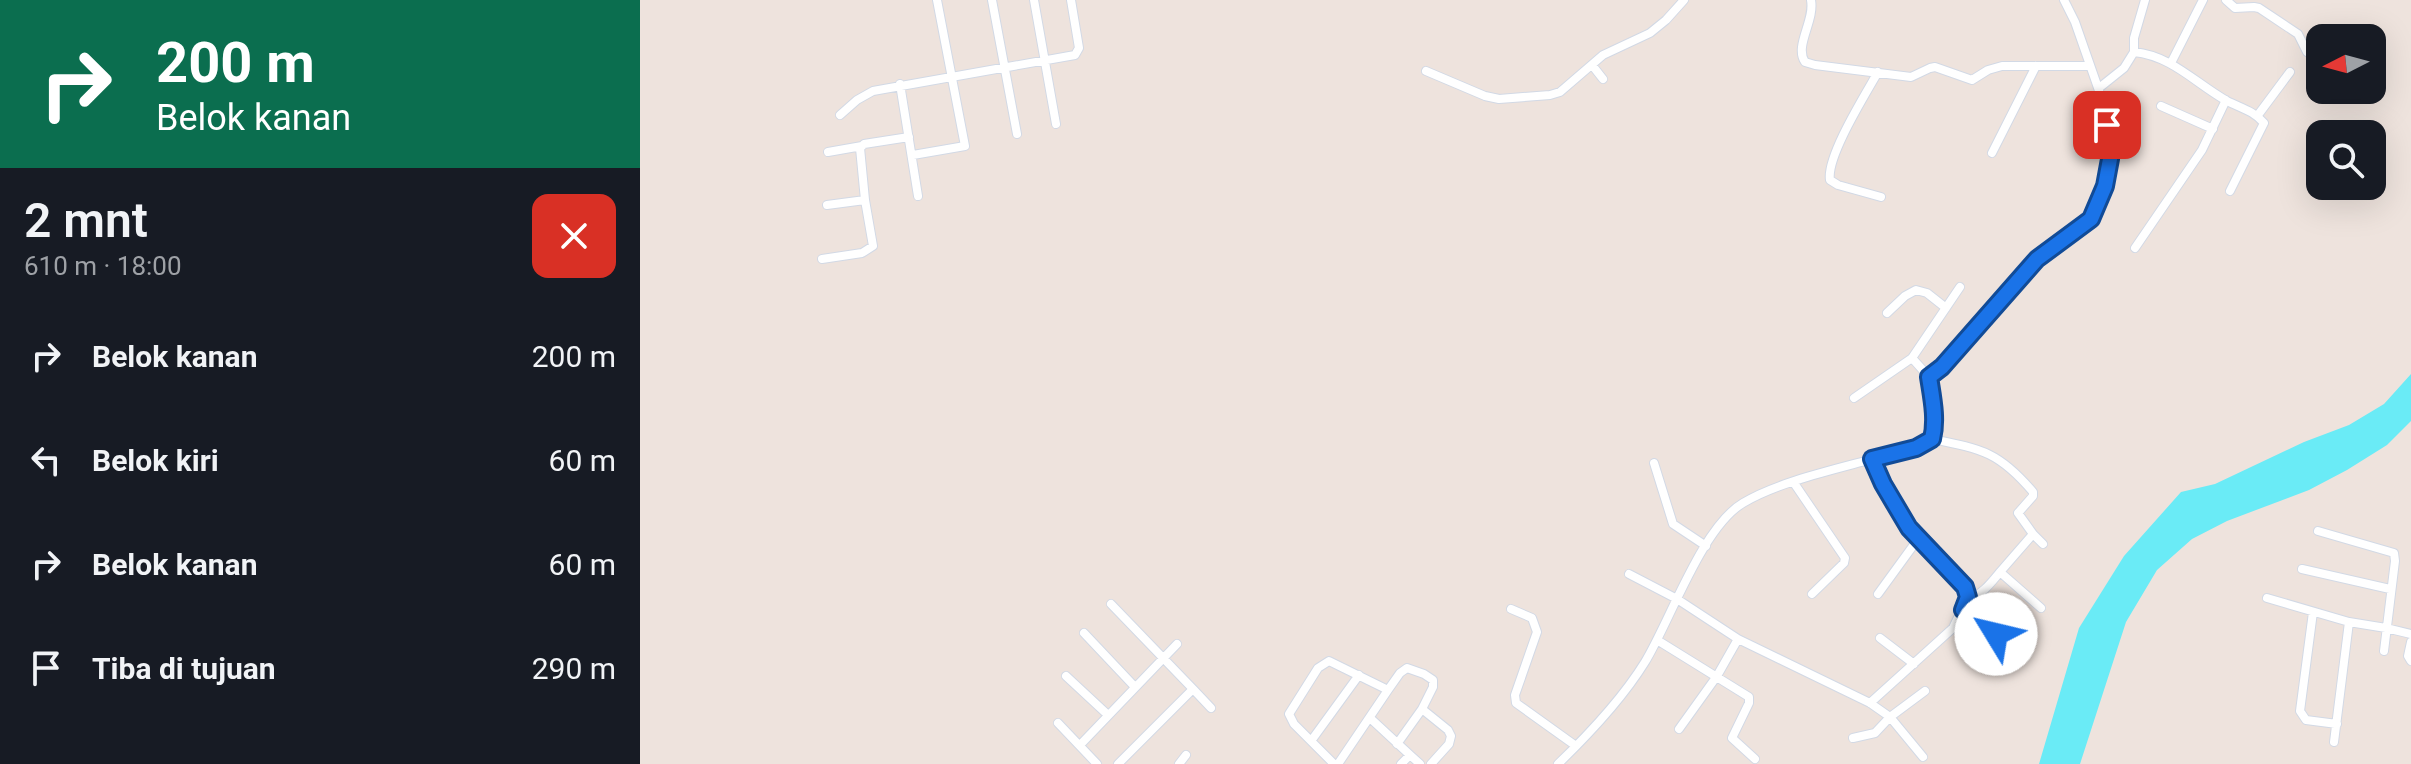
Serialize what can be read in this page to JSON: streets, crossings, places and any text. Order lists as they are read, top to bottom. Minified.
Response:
{"north":"left","page":{"turn":["200 m","Belok kanan"],"heading":["2 mnt","610 m · 18:00"],"list":[{"name":"Belok kanan","value":"200 m"},{"name":"Belok kiri","value":"60 m"},{"name":"Belok kanan","value":"60 m"},{"name":"Tiba di tujuan","value":"290 m"}]}}
